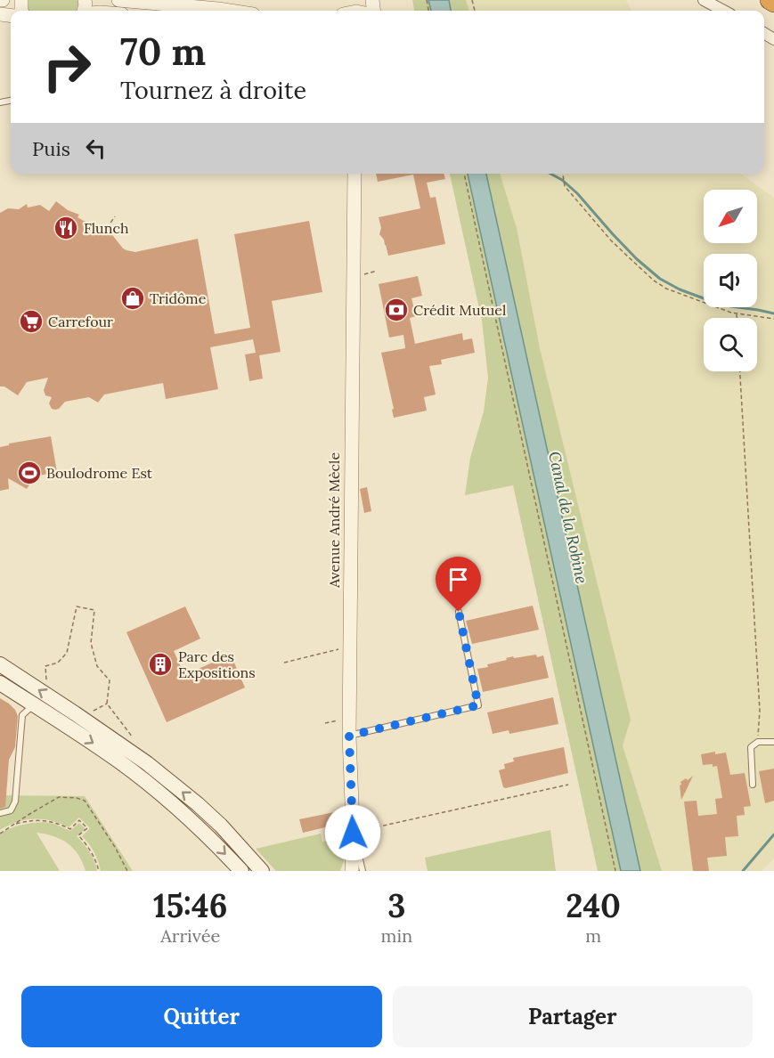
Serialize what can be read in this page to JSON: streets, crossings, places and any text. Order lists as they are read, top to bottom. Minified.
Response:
{"streets":{"street":["Avenue André Mècle"]},"water":["Canal de la Robine"],"places":{"restaurant":["Flunch"],"shop":["Tridôme"],"bank":["Crédit Mutuel"],"supermarket":["Carrefour"],"sports":["Boulodrome Est"],"building":["Parc des Expositions"]},"north":"bottom left","page":{"turn":["70 m","Tournez à droite"],"then":"Puis","eta":["15:46","Arrivée","3","min","240","m"],"buttons":["Quitter","Partager"]}}
